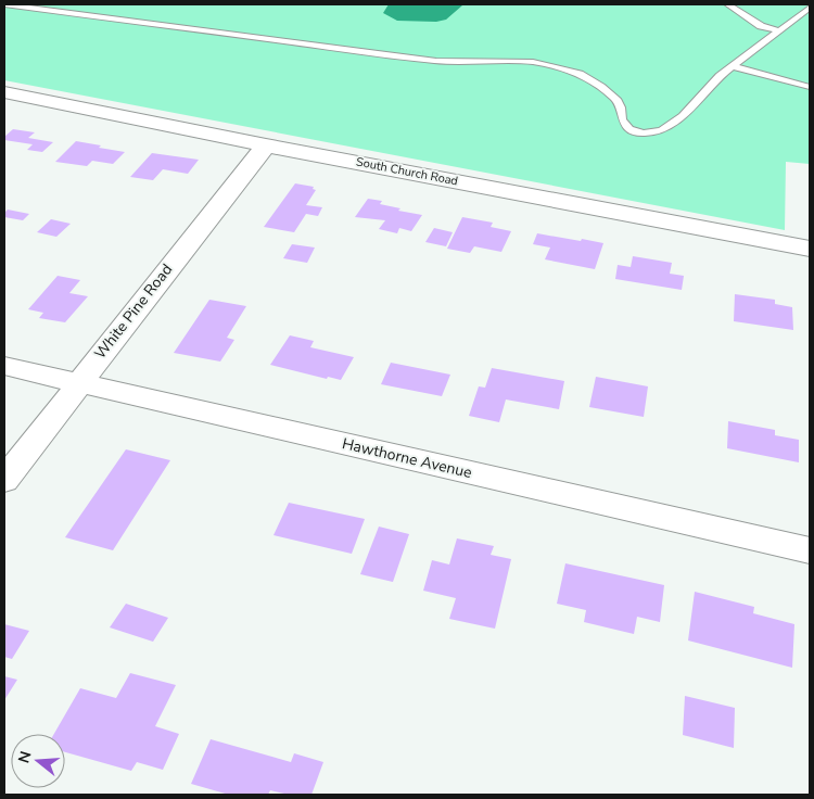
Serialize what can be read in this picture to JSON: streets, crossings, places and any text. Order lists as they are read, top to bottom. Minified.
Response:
{"streets":{"street":["South Church Road","White Pine Road","Hawthorne Avenue"]},"crossings":[["South Church Road","White Pine Road"],["White Pine Road","Hawthorne Avenue"]],"north":"left"}
